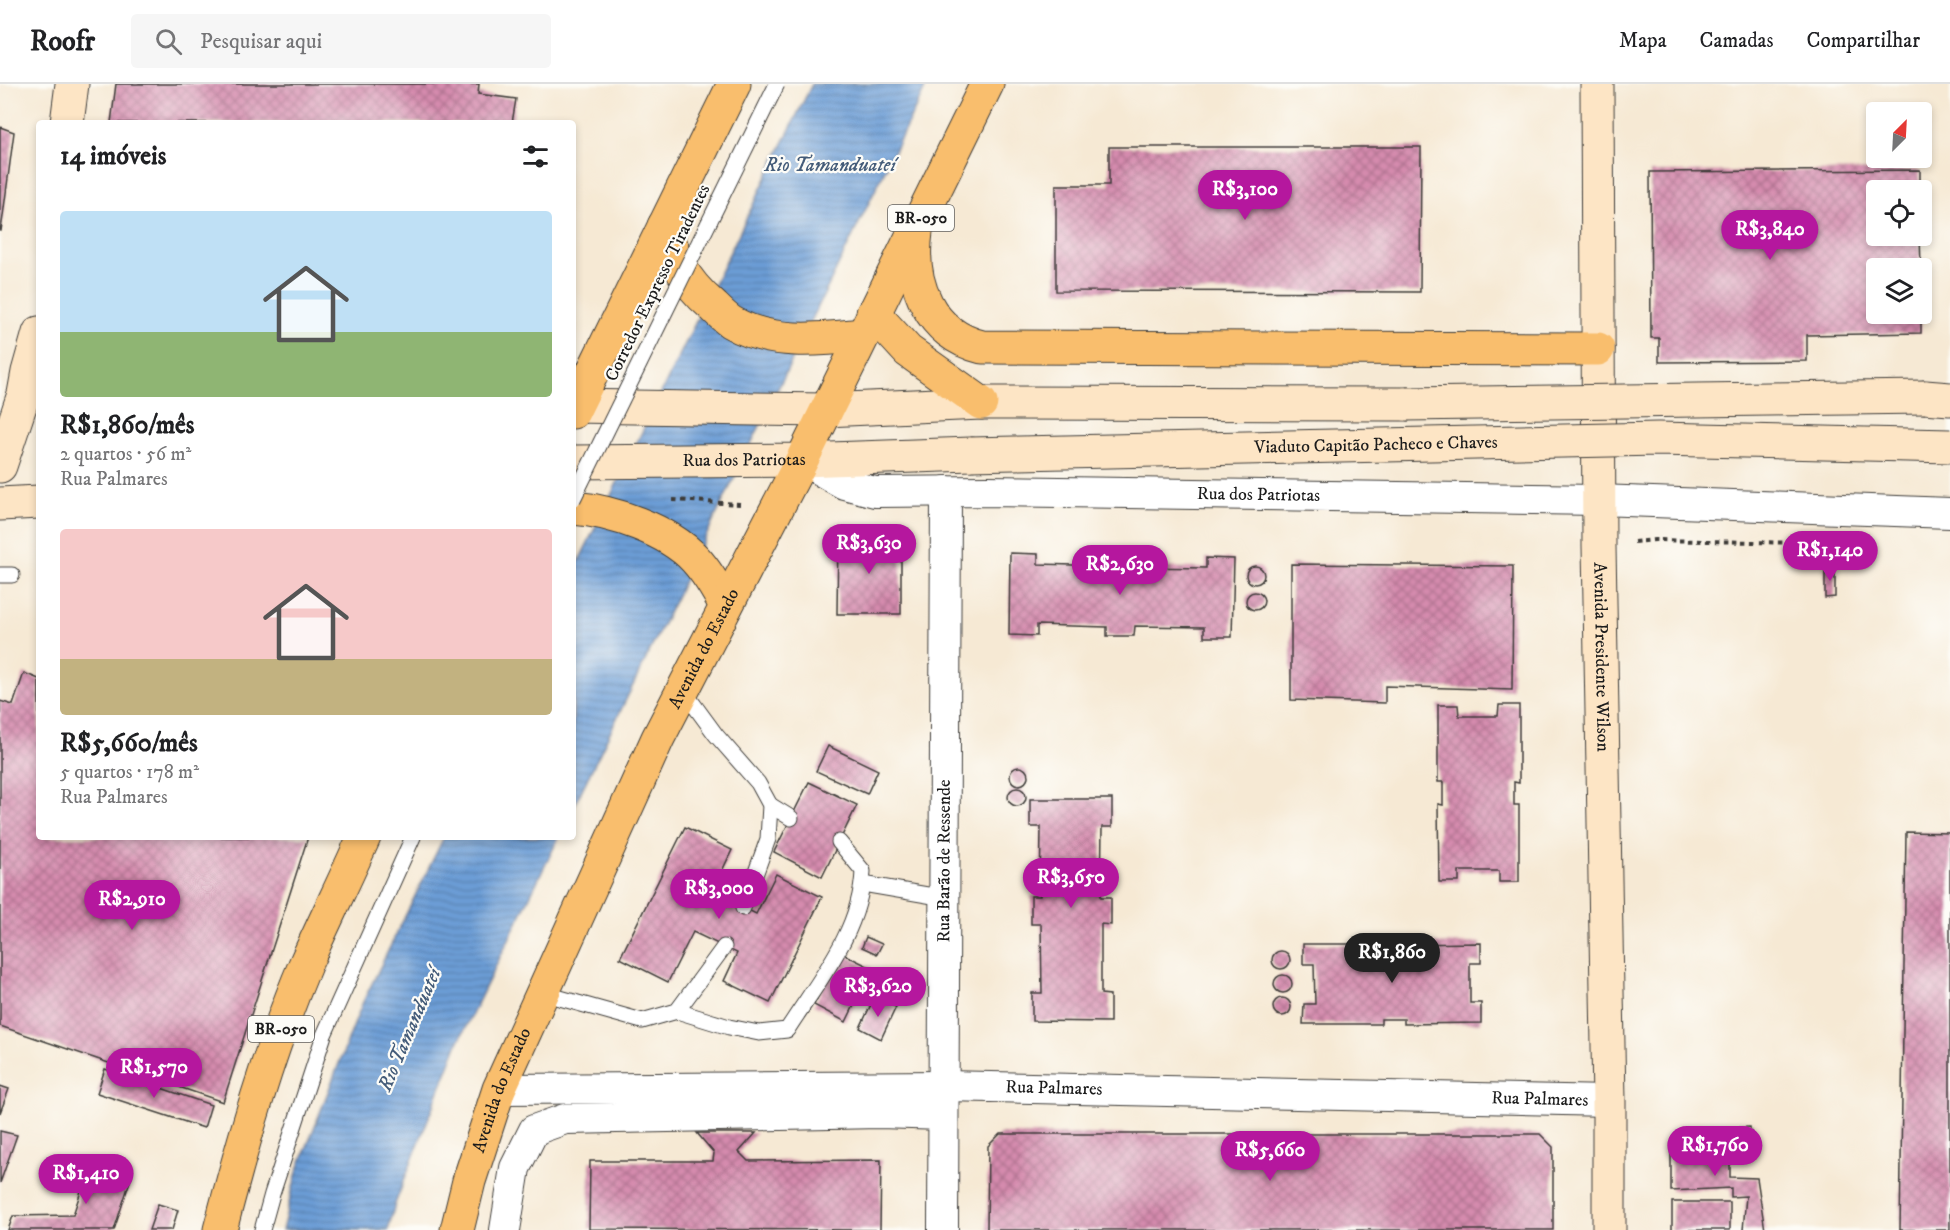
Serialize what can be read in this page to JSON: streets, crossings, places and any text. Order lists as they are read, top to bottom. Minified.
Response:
{"streets":{"highway":["BR-050","Avenida do Estado"],"main road":["Viaduto Capitão Pacheco e Chaves","Rua dos Patriotas","Avenida Presidente Wilson"],"street":["Rua Barão de Ressende","Rua Palmares"],"lane":["Corredor Expresso Tiradentes"]},"crossings":[["Viaduto Capitão Pacheco e Chaves","Rua dos Patriotas"],["Viaduto Capitão Pacheco e Chaves","Avenida do Estado"],["Rua dos Patriotas","Avenida do Estado"],["Rua dos Patriotas","Avenida Presidente Wilson"],["Rua dos Patriotas","Rua Barão de Ressende"],["Avenida do Estado","Rua Palmares"],["Avenida Presidente Wilson","Rua Palmares"],["Rua Barão de Ressende","Rua Palmares"]],"water":["Rio Tamanduateí"],"north":"top right","page":{"header":"Roofr","search":"Pesquisar aqui","nav":["Mapa","Camadas","Compartilhar"],"heading":"14 imóveis","price":["R$3,100","R$3,840","R$3,630","R$1,140","R$2,630","R$3,650","R$3,000","R$2,910","R$1,860","R$3,620","R$1,570","R$1,760","R$5,660","R$1,410"],"list":[{"name":"R$1,860/mês","note":"2 quartos · 56 m² · Rua Palmares"},{"name":"R$5,660/mês","note":"5 quartos · 178 m² · Rua Palmares"}]}}
